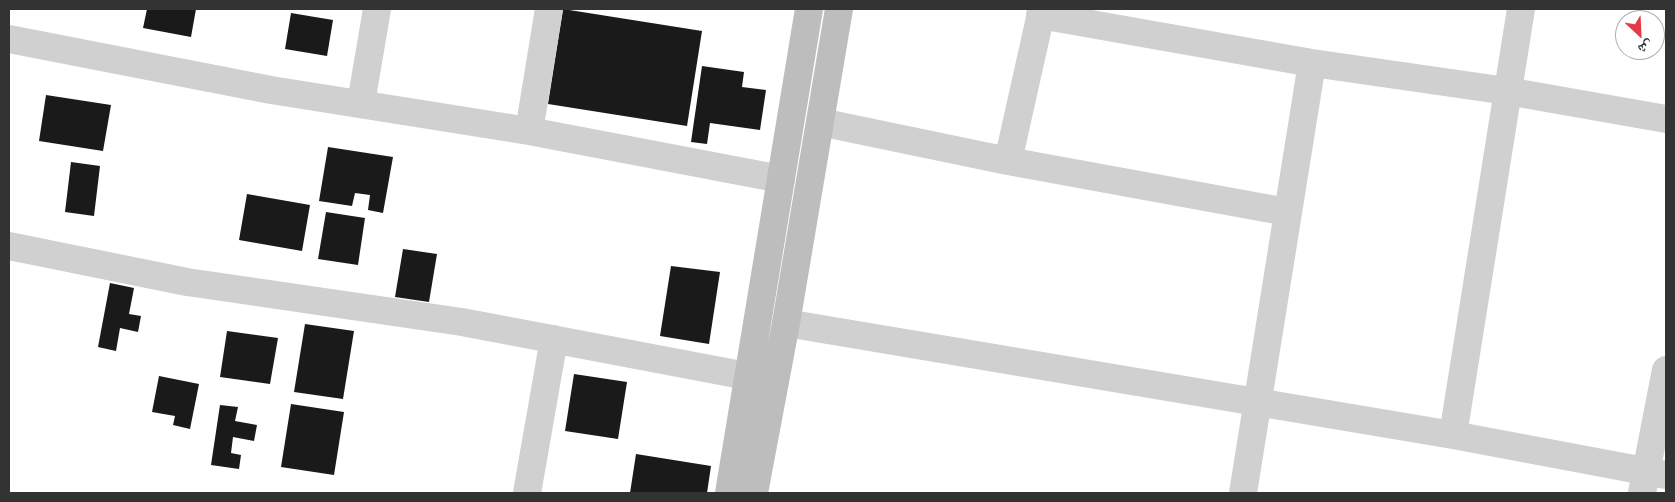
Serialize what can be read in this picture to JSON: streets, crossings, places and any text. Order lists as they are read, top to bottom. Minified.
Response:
{"north":"bottom right"}
